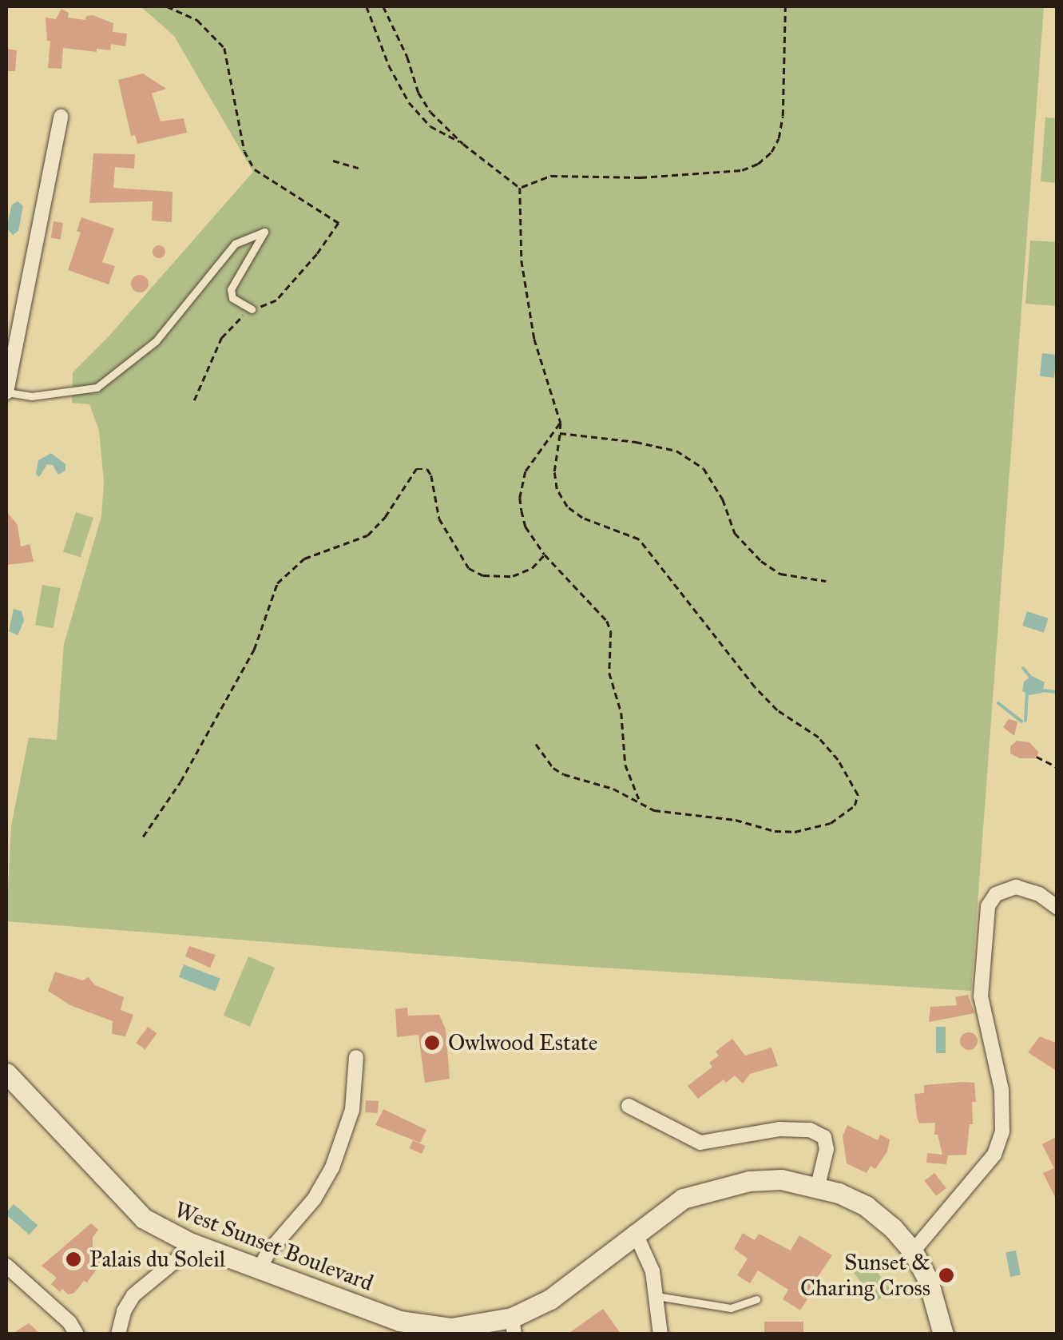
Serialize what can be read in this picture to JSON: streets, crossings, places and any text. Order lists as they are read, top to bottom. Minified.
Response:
{"streets":{"main road":["West Sunset Boulevard"]},"places":["Owlwood Estate","Palais du Soleil","Sunset & Charing Cross"]}
